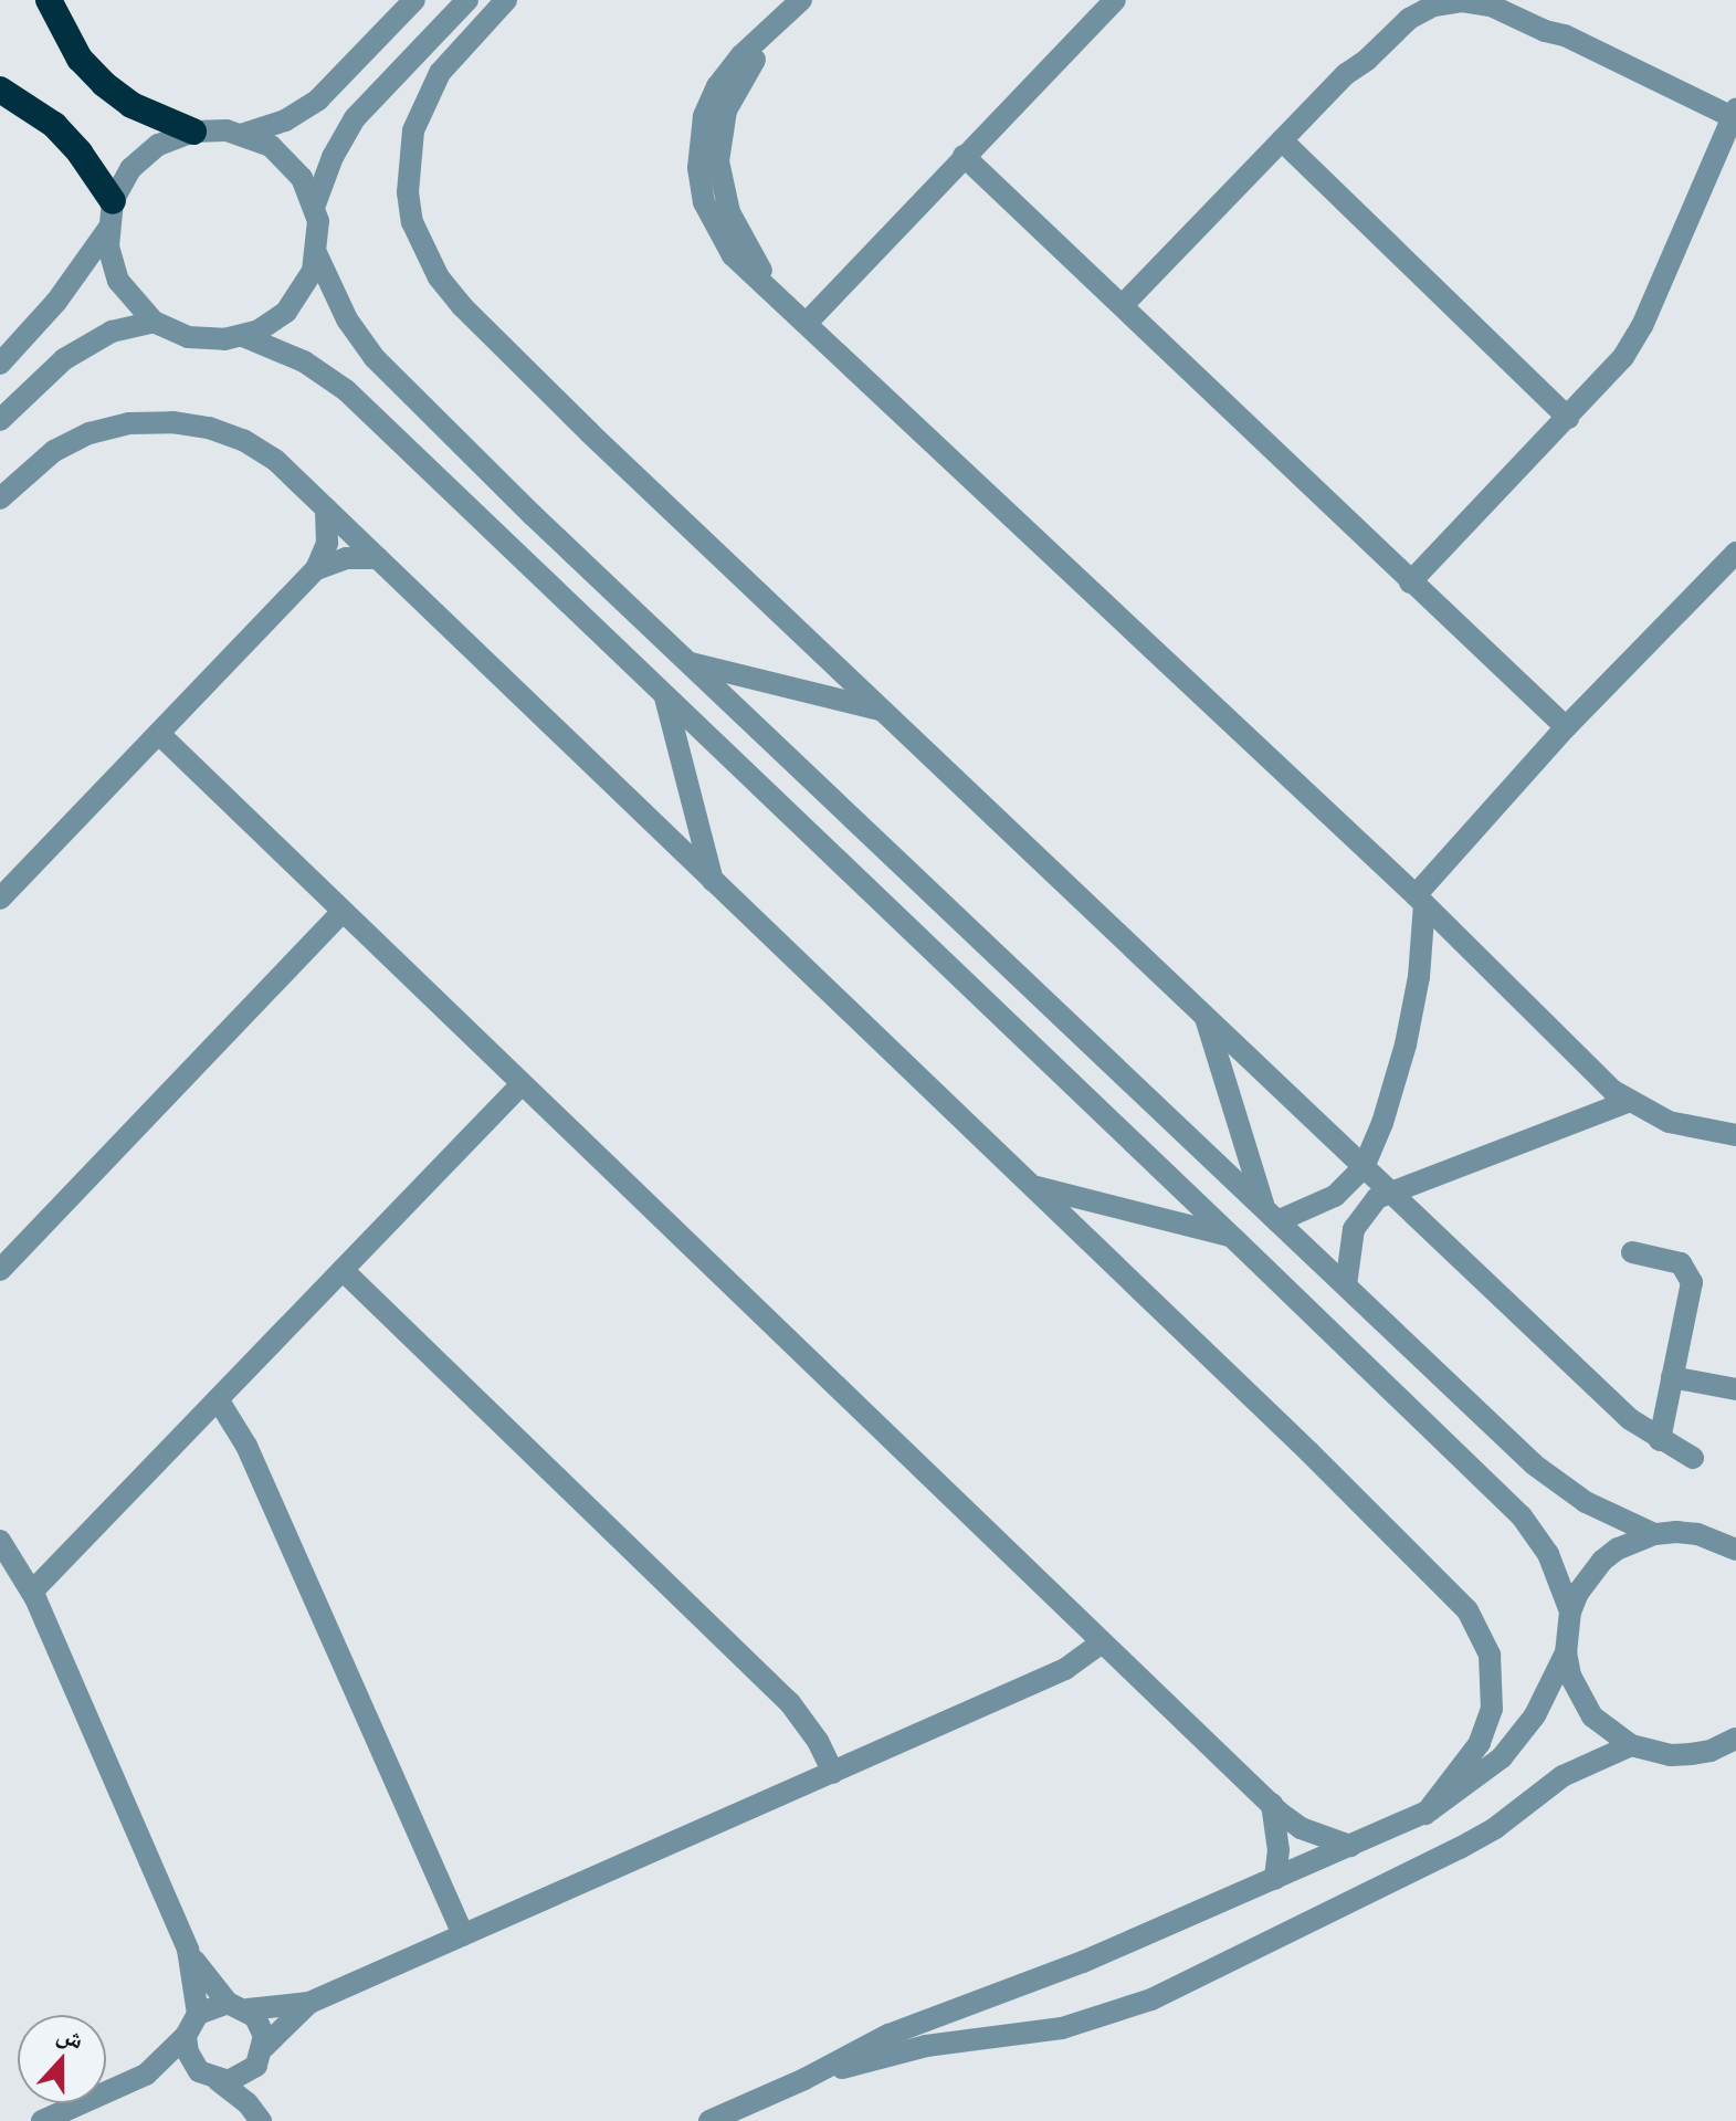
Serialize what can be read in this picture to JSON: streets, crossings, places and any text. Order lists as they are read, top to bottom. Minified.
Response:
{"north":"top"}
